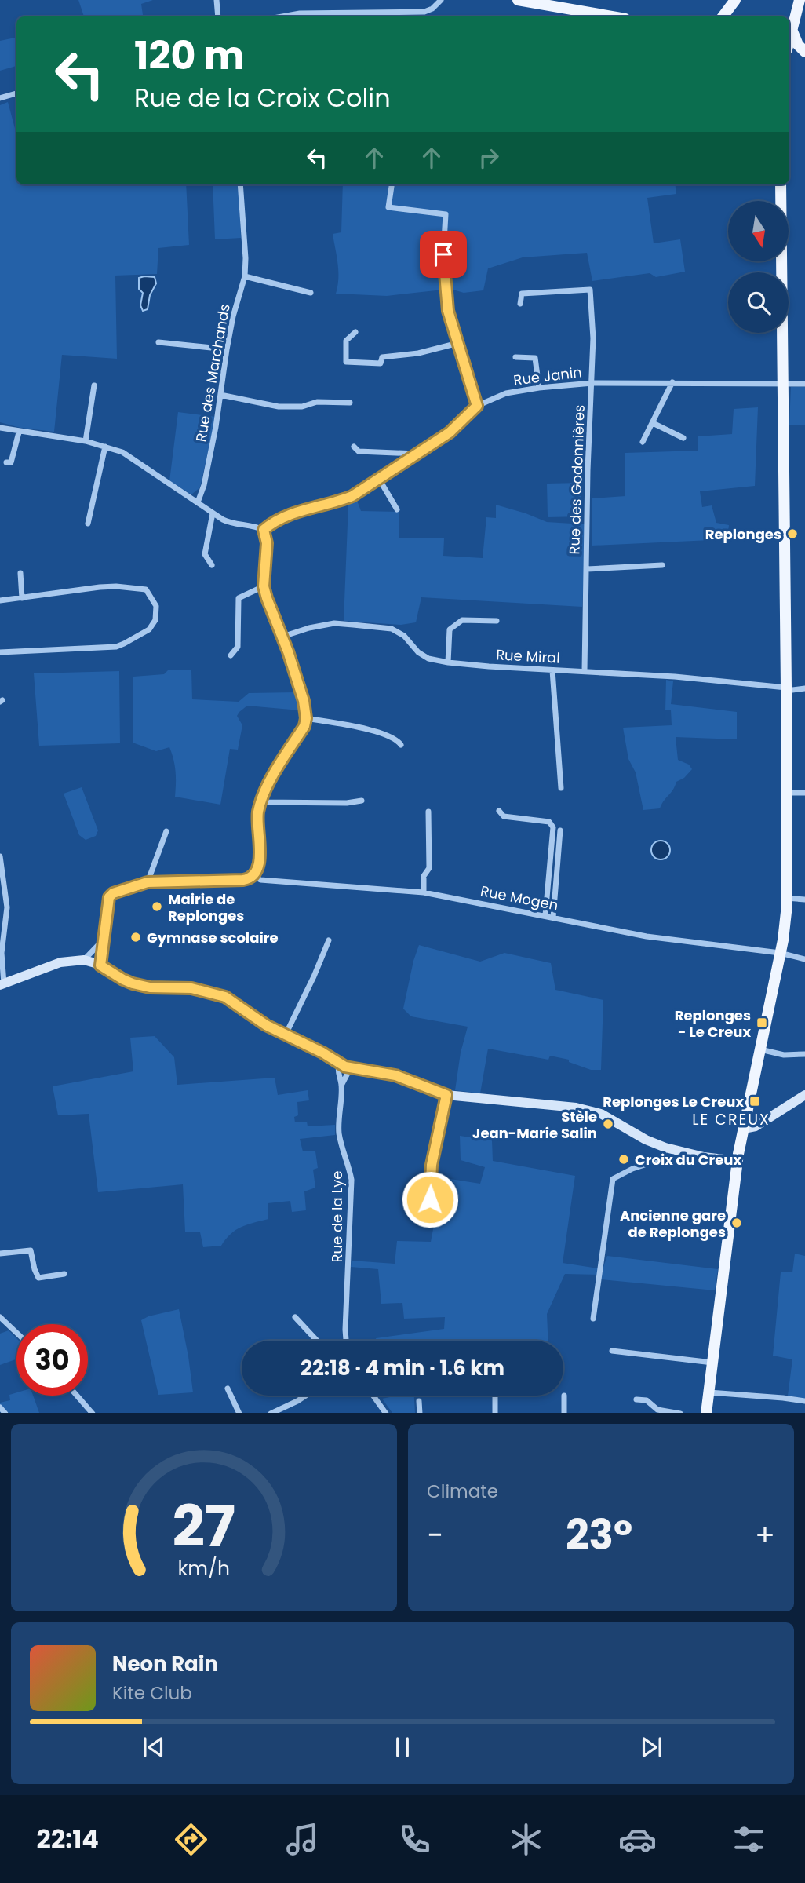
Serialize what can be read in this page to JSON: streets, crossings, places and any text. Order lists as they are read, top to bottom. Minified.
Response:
{"streets":{"street":["Rue des Marchands","Rue Janin","Rue des Godonnières","Rue Miral","Rue Mogen","Rue de la Lye"]},"crossings":[["Rue Janin","Rue des Godonnières"],["Rue des Godonnières","Rue Miral"]],"districts":["LE CREUX"],"places":{"other":["Replonges","Mairie de Replonges","Gymnase scolaire","Stèle Jean-Marie Salin","Croix du Creux","Ancienne gare de Replonges"],"transit":["Replonges - Le Creux","Replonges Le Creux"]},"north":"bottom","page":{"turn":["120 m","Rue de la Croix Colin"],"limit":"30","trip":"22:18 · 4 min · 1.6 km","tile":"Climate","heat":["−","23°","+"],"song":["Neon Rain","Kite Club"],"tabs":"22:14","gauge":["27","km/h"]}}
